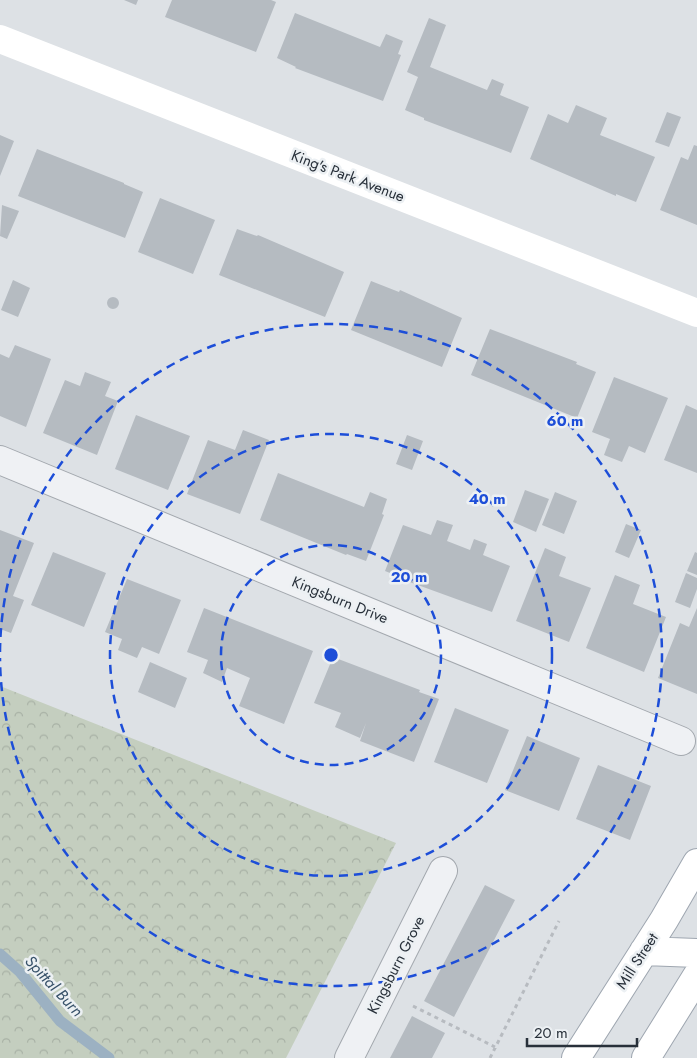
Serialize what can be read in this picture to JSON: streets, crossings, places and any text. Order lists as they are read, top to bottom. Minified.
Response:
{"streets":{"main road":["King's Park Avenue","Mill Street"],"street":["Kingsburn Drive","Kingsburn Grove"]},"water":["Spittal Burn"],"scale_bar":"20 m","rings":["60 m","40 m","20 m"]}
